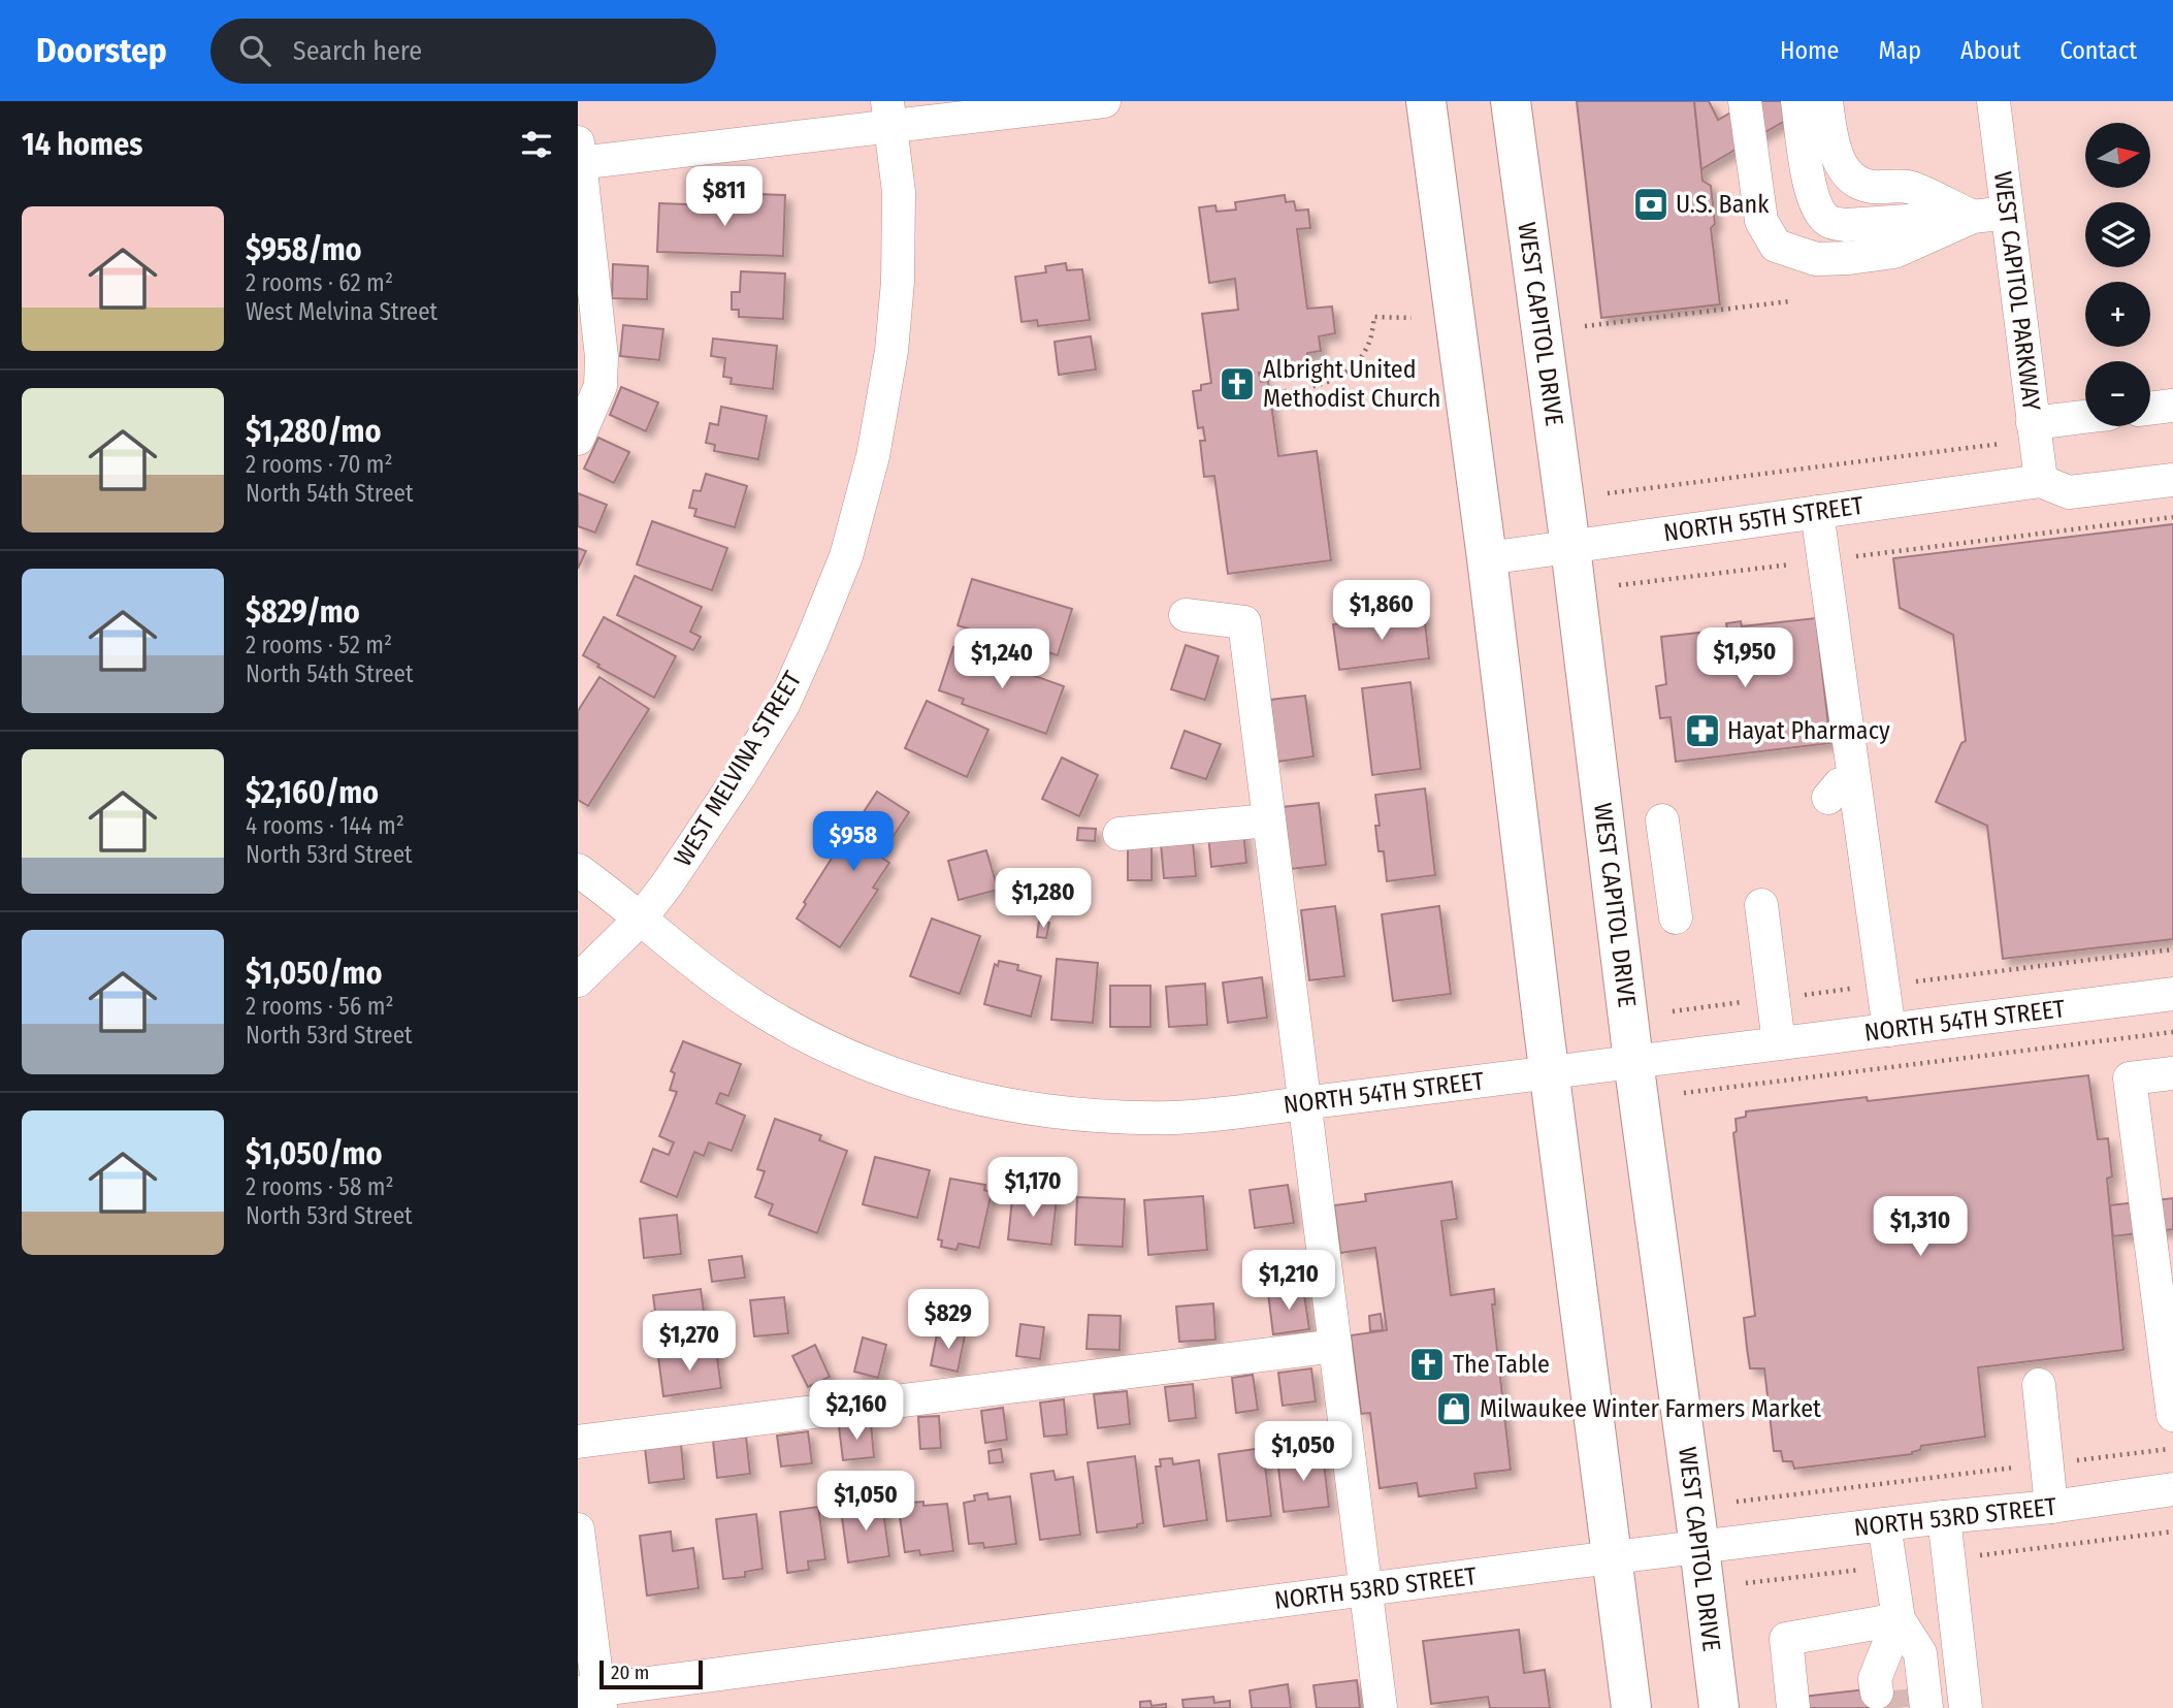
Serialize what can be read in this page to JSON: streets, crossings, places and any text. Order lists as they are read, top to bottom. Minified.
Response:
{"streets":{"main road":["WEST CAPITOL DRIVE"],"street":["WEST CAPITOL PARKWAY","NORTH 55TH STREET","WEST MELVINA STREET","NORTH 54TH STREET","NORTH 53RD STREET"]},"crossings":[["WEST CAPITOL PARKWAY","NORTH 55TH STREET"],["WEST CAPITOL DRIVE","NORTH 55TH STREET"],["WEST CAPITOL DRIVE","NORTH 54TH STREET"],["WEST CAPITOL DRIVE","NORTH 53RD STREET"],["WEST MELVINA STREET","NORTH 54TH STREET"]],"places":{"bank":["U.S. Bank"],"church":["Albright United Methodist Church","The Table"],"pharmacy":["Hayat Pharmacy"],"shop":["Milwaukee Winter Farmers Market"]},"scale_bar":"20 m","north":"right","page":{"header":"Doorstep","search":"Search here","nav":["Home","Map","About","Contact"],"heading":"14 homes","map_buttons":["+","−"],"price":["$811","$1,860","$1,950","$1,240","$958","$1,280","$1,170","$1,310","$1,210","$829","$1,270","$2,160","$1,050","$1,050"],"list":[{"name":"$958/mo","note":"2 rooms · 62 m² · West Melvina Street"},{"name":"$1,280/mo","note":"2 rooms · 70 m² · North 54th Street"},{"name":"$829/mo","note":"2 rooms · 52 m² · North 54th Street"},{"name":"$2,160/mo","note":"4 rooms · 144 m² · North 53rd Street"},{"name":"$1,050/mo","note":"2 rooms · 56 m² · North 53rd Street"},{"name":"$1,050/mo","note":"2 rooms · 58 m² · North 53rd Street"}],"scale":"20 m"}}
